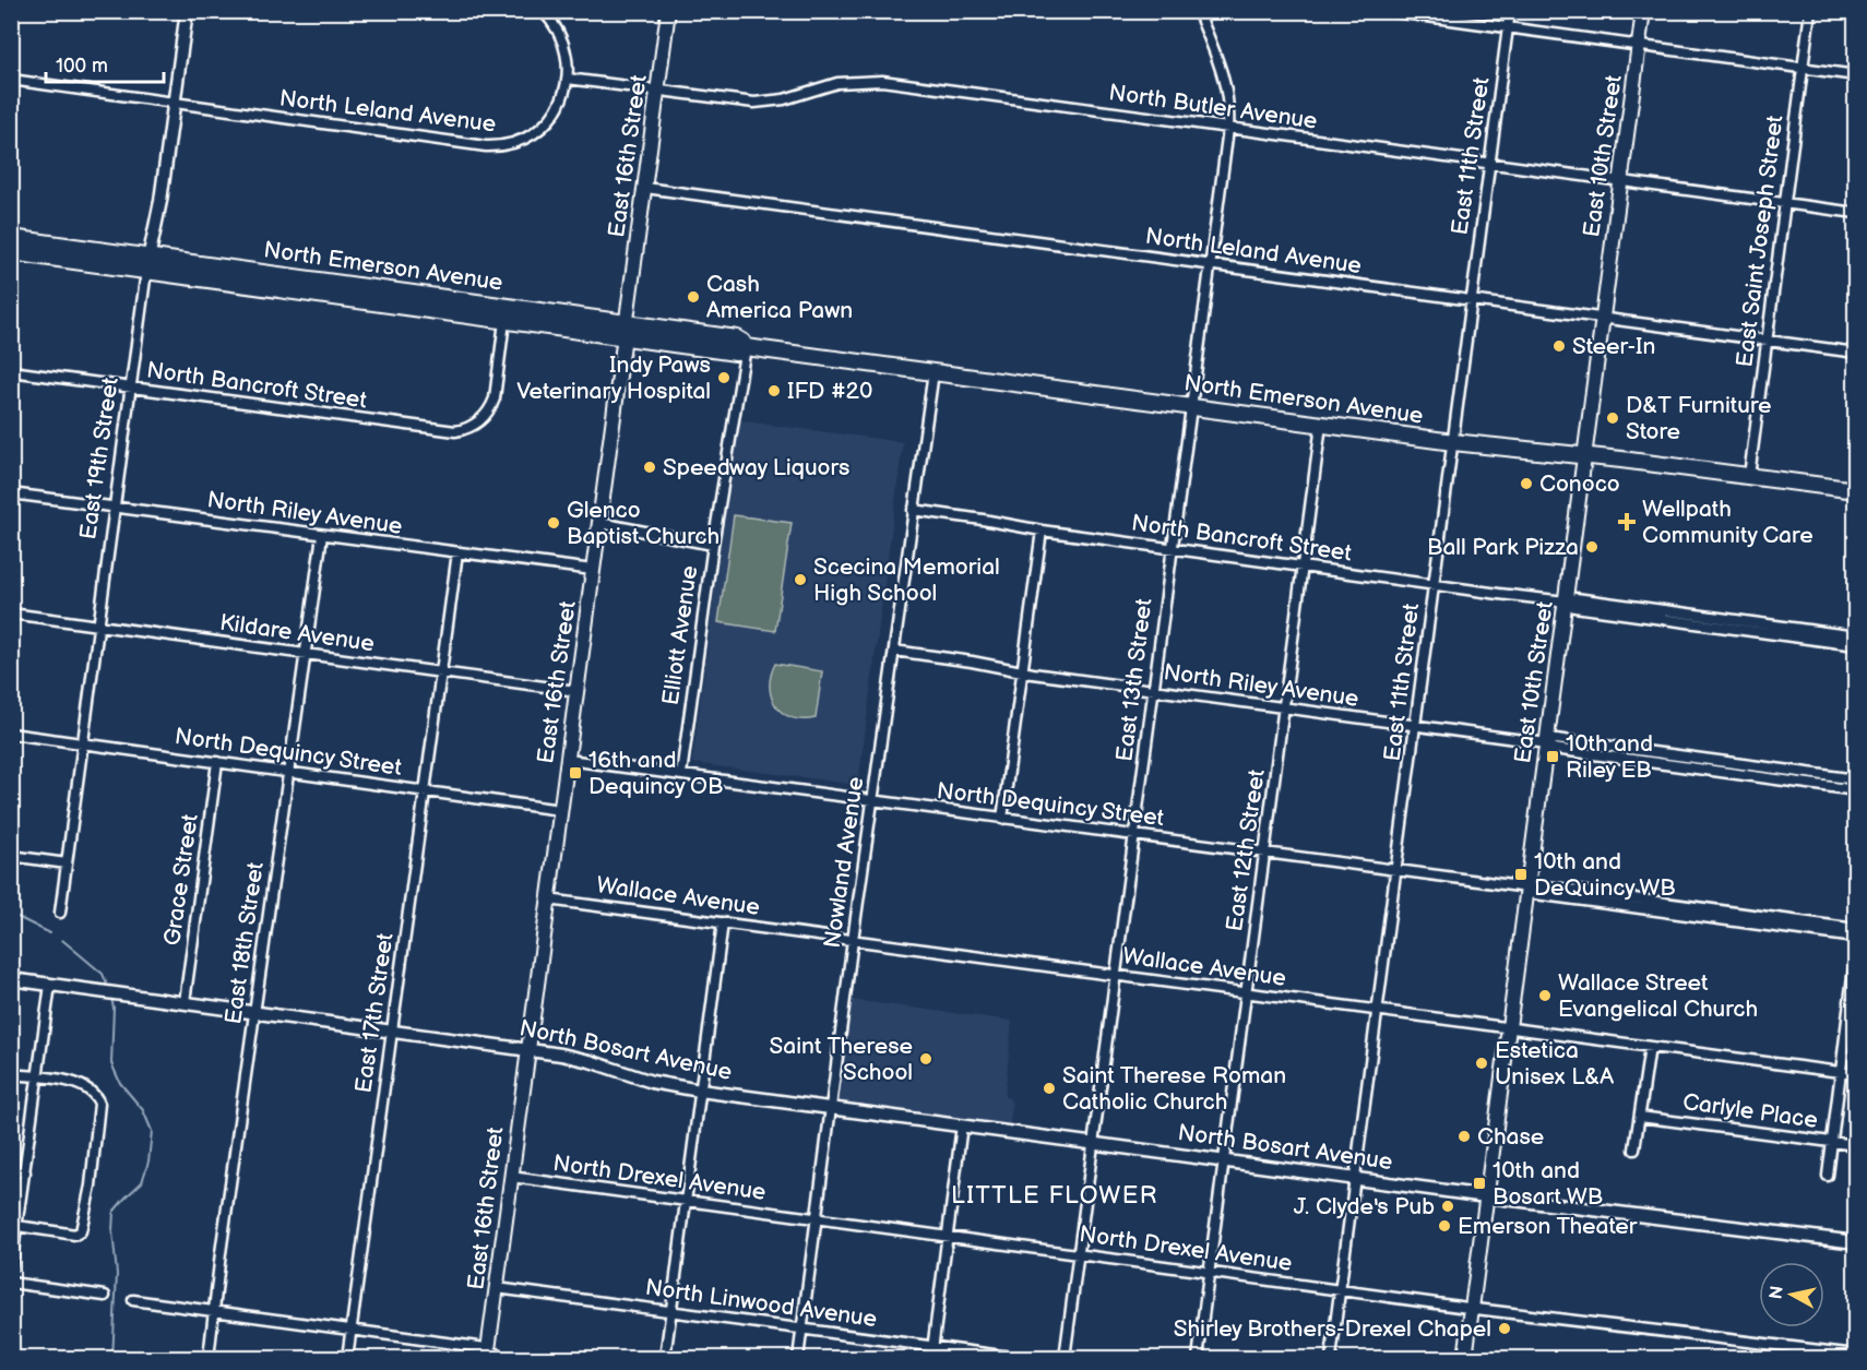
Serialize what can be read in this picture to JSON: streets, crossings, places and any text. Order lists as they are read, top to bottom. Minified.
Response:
{"streets":{"main road":["East 16th Street","East 10th Street","North Emerson Avenue"],"street":["North Butler Avenue","North Leland Avenue","East 11th Street","East Saint Joseph Street","North Bancroft Street","East 19th Street","North Riley Avenue","Kildare Avenue","Elliott Avenue","East 13th Street","North Dequincy Street","East 12th Street","Nowland Avenue","Grace Street","Wallace Avenue","East 18th Street","East 17th Street","North Bosart Avenue","Carlyle Place","North Drexel Avenue","North Linwood Avenue"]},"crossings":[["North Butler Avenue","North Leland Avenue"],["North Butler Avenue","East 16th Street"],["North Butler Avenue","East 11th Street"],["North Butler Avenue","East 10th Street"],["North Butler Avenue","East Saint Joseph Street"],["North Butler Avenue","East 13th Street"],["North Leland Avenue","East 16th Street"],["North Leland Avenue","East 11th Street"],["North Leland Avenue","East 10th Street"],["North Leland Avenue","East Saint Joseph Street"],["North Leland Avenue","East 19th Street"],["North Leland Avenue","East 13th Street"],["East 16th Street","North Emerson Avenue"],["East 16th Street","North Riley Avenue"],["East 16th Street","Kildare Avenue"],["East 16th Street","North Dequincy Street"],["East 16th Street","Wallace Avenue"],["East 16th Street","North Bosart Avenue"],["East 16th Street","North Drexel Avenue"],["East 16th Street","North Linwood Avenue"],["East 11th Street","North Emerson Avenue"],["East 11th Street","North Bancroft Street"],["East 11th Street","North Riley Avenue"],["East 11th Street","North Dequincy Street"],["East 11th Street","Wallace Avenue"],["East 11th Street","North Bosart Avenue"],["East 11th Street","North Drexel Avenue"],["East 10th Street","North Emerson Avenue"],["East 10th Street","North Bancroft Street"],["East 10th Street","North Riley Avenue"],["East 10th Street","North Dequincy Street"],["East 10th Street","Wallace Avenue"],["East 10th Street","North Bosart Avenue"],["East 10th Street","North Drexel Avenue"],["East Saint Joseph Street","North Emerson Avenue"],["North Emerson Avenue","North Bancroft Street"],["North Emerson Avenue","East 19th Street"],["North Emerson Avenue","Elliott Avenue"],["North Emerson Avenue","East 13th Street"],["North Emerson Avenue","East 12th Street"],["North Emerson Avenue","Nowland Avenue"],["North Bancroft Street","East 19th Street"],["North Bancroft Street","East 13th Street"],["North Bancroft Street","East 12th Street"],["North Bancroft Street","Nowland Avenue"],["East 19th Street","North Riley Avenue"],["East 19th Street","Kildare Avenue"],["East 19th Street","North Dequincy Street"],["North Riley Avenue","East 13th Street"],["North Riley Avenue","East 12th Street"],["North Riley Avenue","Nowland Avenue"],["North Riley Avenue","East 18th Street"],["North Riley Avenue","East 17th Street"],["Kildare Avenue","East 18th Street"],["Kildare Avenue","East 17th Street"],["Elliott Avenue","North Dequincy Street"],["East 13th Street","North Dequincy Street"],["East 13th Street","Wallace Avenue"],["East 13th Street","North Bosart Avenue"],["East 13th Street","North Drexel Avenue"],["North Dequincy Street","East 12th Street"],["North Dequincy Street","Nowland Avenue"],["North Dequincy Street","Grace Street"],["North Dequincy Street","East 18th Street"],["North Dequincy Street","East 17th Street"],["East 12th Street","Wallace Avenue"],["East 12th Street","North Bosart Avenue"],["East 12th Street","North Drexel Avenue"],["Nowland Avenue","Wallace Avenue"],["Nowland Avenue","North Bosart Avenue"],["Nowland Avenue","North Drexel Avenue"],["Nowland Avenue","North Linwood Avenue"],["Grace Street","North Bosart Avenue"],["East 18th Street","North Bosart Avenue"],["East 17th Street","North Bosart Avenue"]],"districts":["LITTLE FLOWER"],"places":{"other":["Cash America Pawn","Steer-In","Indy Paws Veterinary Hospital","IFD #20","D&T Furniture Store","Speedway Liquors","Conoco","Glenco Baptist Church","Ball Park Pizza","Scecina Memorial High School","Wallace Street Evangelical Church","Saint Therese School","Estetica Unisex L&A","Saint Therese Roman Catholic Church","Chase","J. Clyde's Pub","Emerson Theater","Shirley Brothers-Drexel Chapel"],"health":["Wellpath Community Care"],"transit":["10th and Riley EB","16th and Dequincy OB","10th and DeQuincy WB","10th and Bosart WB"]},"scale_bar":"100 m","north":"left"}
